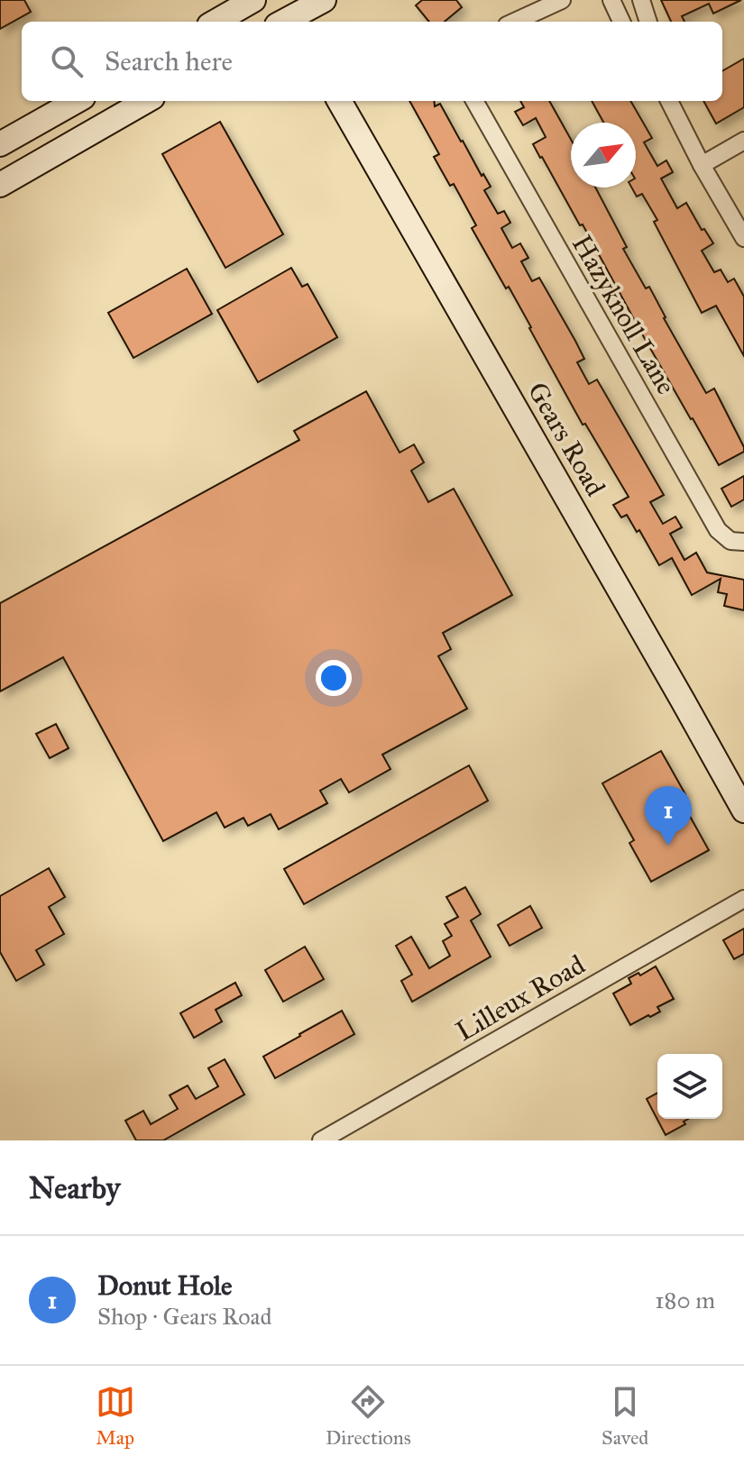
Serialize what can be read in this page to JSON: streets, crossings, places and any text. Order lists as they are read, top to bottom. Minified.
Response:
{"streets":{"main road":["Gears Road"],"street":["Hazyknoll Lane","Lilleux Road"]},"north":"top right","page":{"search":"Search here","pins":"1","heading":"Nearby","list":[{"mark":"1","name":"Donut Hole","note":"Shop · Gears Road","value":"180 m"}],"nav":["Map","Directions","Saved"]}}
